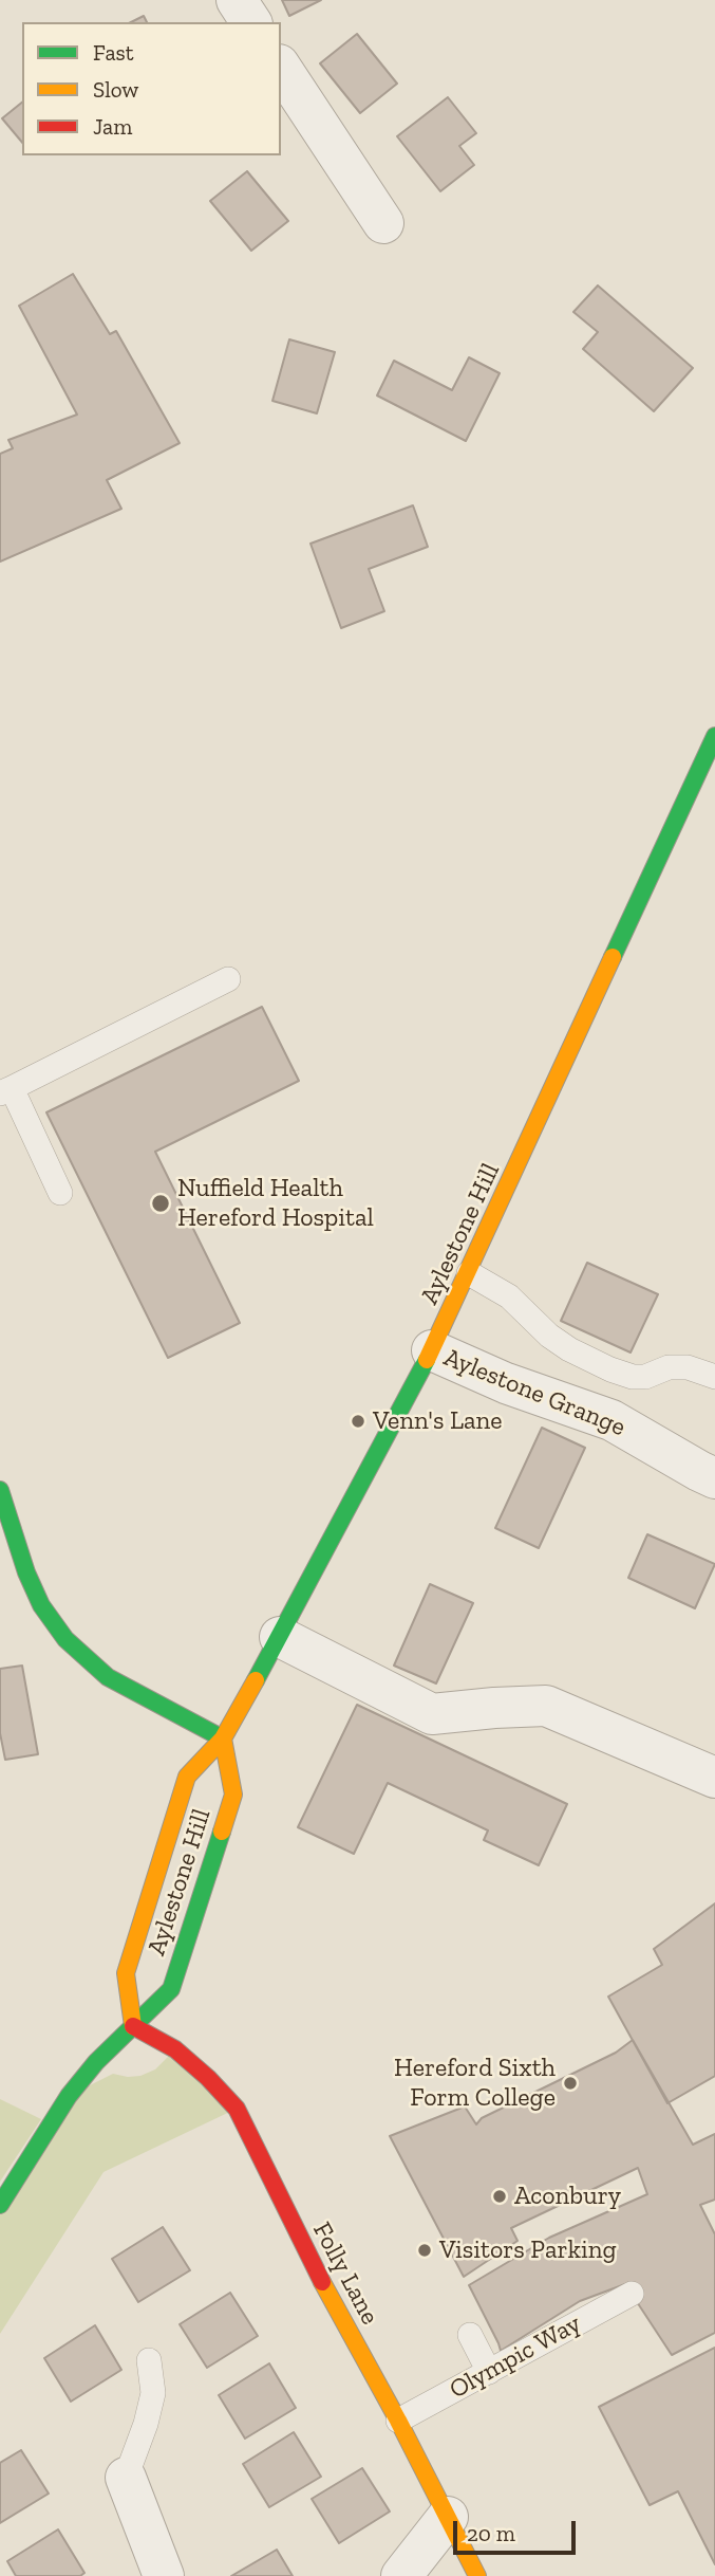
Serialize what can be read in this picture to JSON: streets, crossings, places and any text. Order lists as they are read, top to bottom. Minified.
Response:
{"streets":{"main road":["Aylestone Hill","Folly Lane"],"street":["Aylestone Grange"],"lane":["Olympic Way"]},"crossings":[["Aylestone Hill","Aylestone Grange"],["Aylestone Hill","Folly Lane"],["Folly Lane","Olympic Way"]],"places":["Nuffield Health Hereford Hospital","Venn's Lane","Hereford Sixth Form College","Aconbury","Visitors Parking"],"legend":["Fast","Slow","Jam"],"scale_bar":"20 m"}
